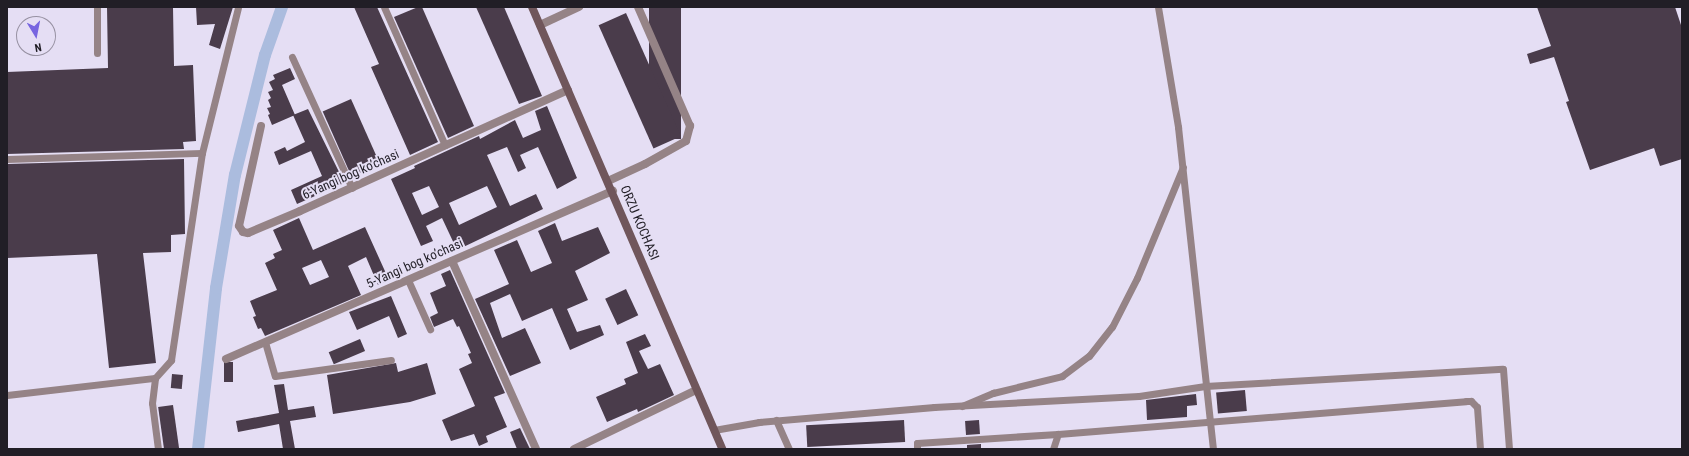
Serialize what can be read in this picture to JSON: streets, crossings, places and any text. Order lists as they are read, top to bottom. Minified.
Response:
{"streets":{"main road":["ORZU KOCHASI"],"street":["6-Yangi bog koʼchasi","5-Yangi bog koʼchasi"]},"crossings":[["6-Yangi bog koʼchasi","ORZU KOCHASI"],["ORZU KOCHASI","5-Yangi bog koʼchasi"]],"north":"bottom"}
